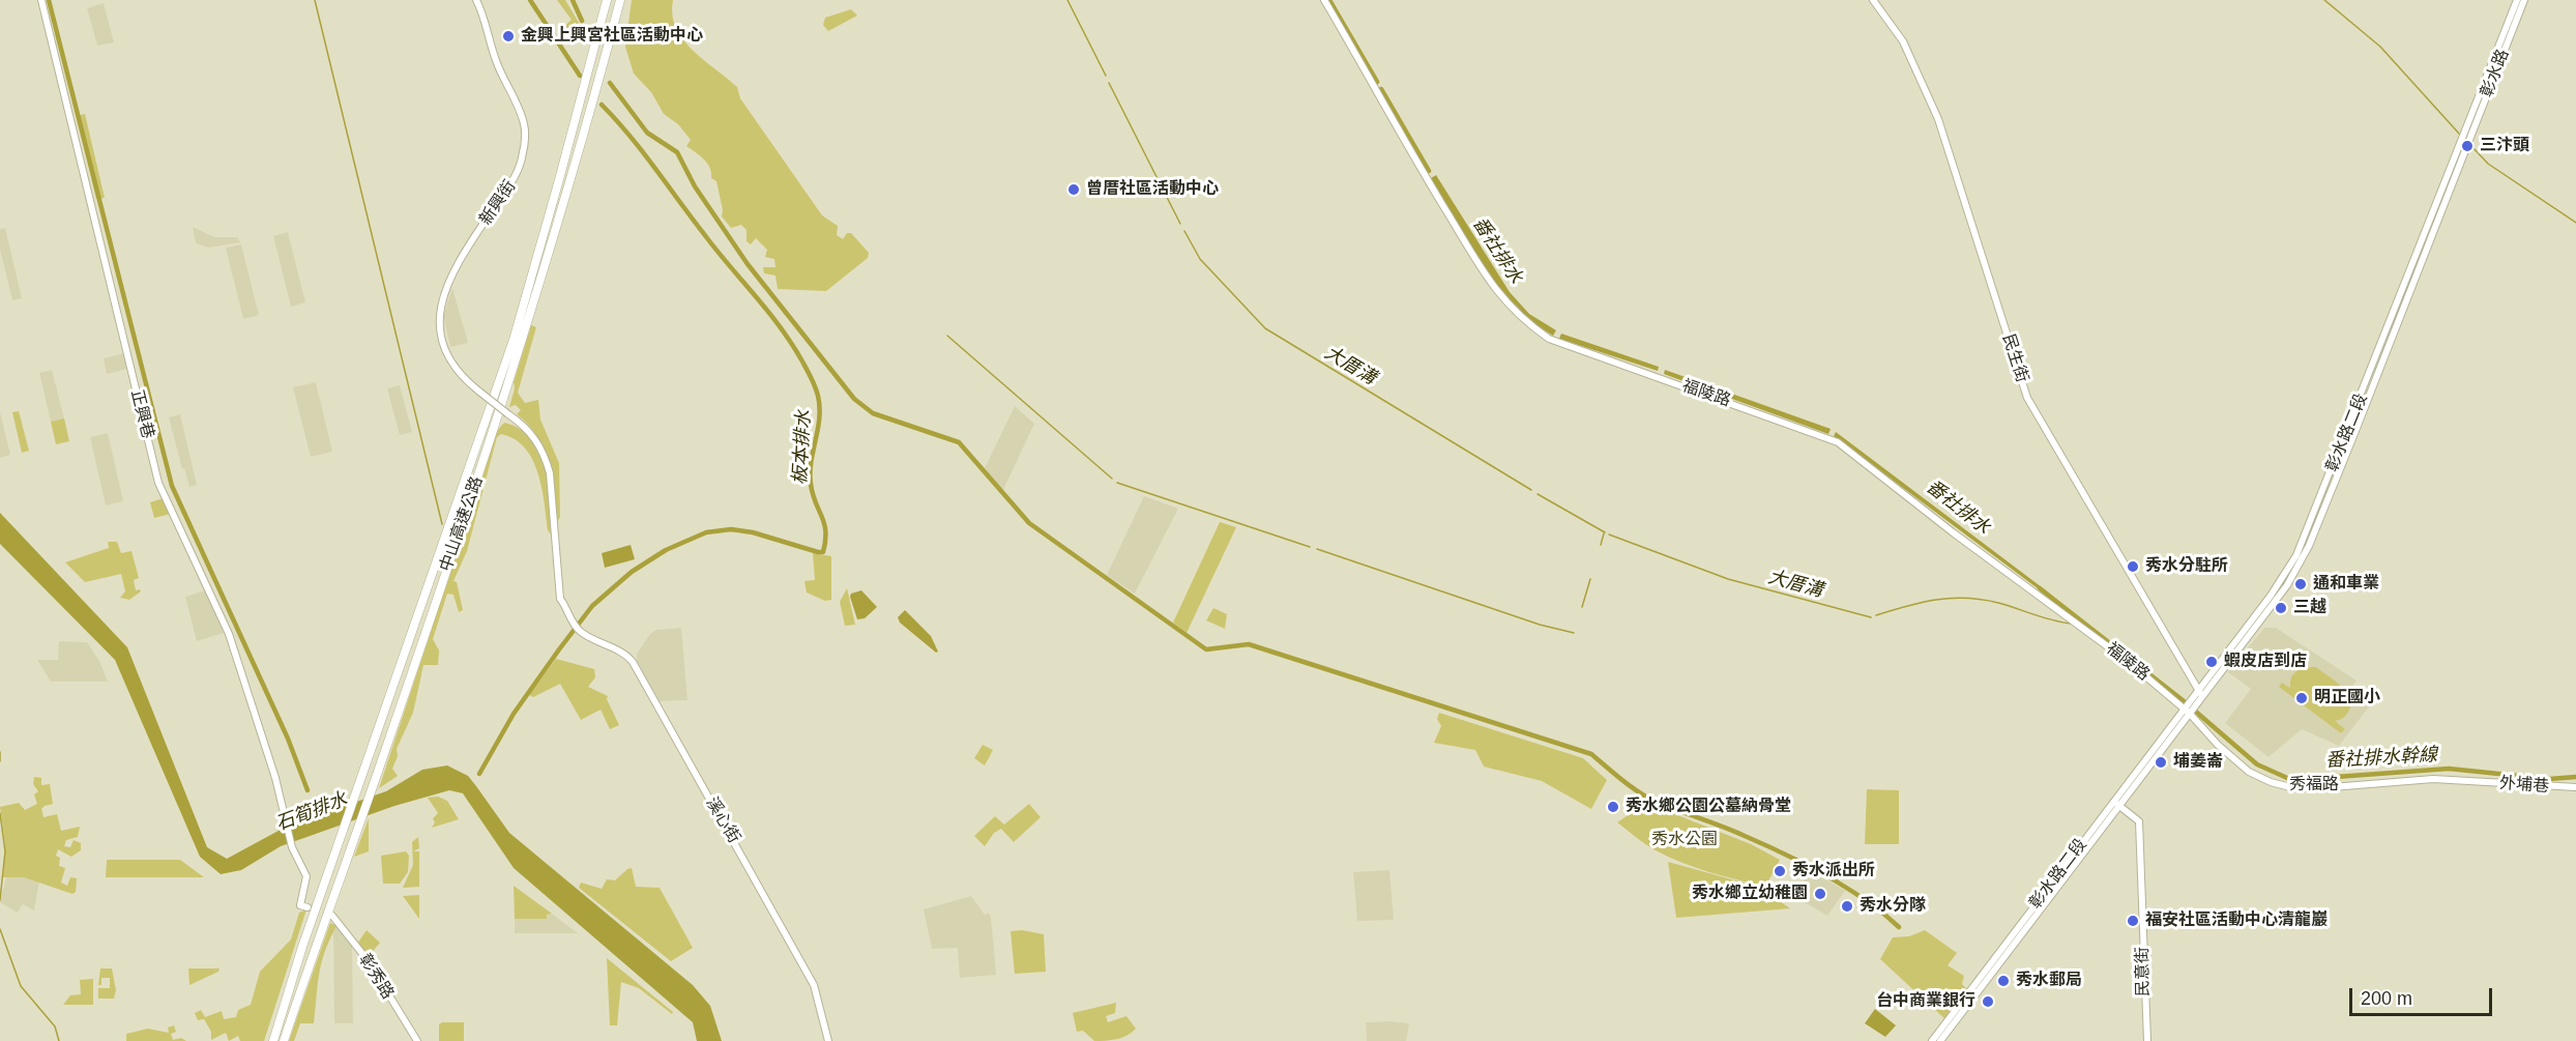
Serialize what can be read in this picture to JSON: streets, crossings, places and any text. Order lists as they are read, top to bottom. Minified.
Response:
{"streets":{"highway":["中山高速公路"],"street":["彰水路","新興街","民生街","福陵路","正興巷","彰水路二段","秀福路","外埔巷","溪心街","民意街","彰秀路"]},"crossings":[["彰水路","彰水路二段"],["新興街","溪心街"],["民生街","彰水路二段"],["福陵路","彰水路二段"],["福陵路","秀福路"],["彰水路二段","秀福路"],["彰水路二段","民意街"],["秀福路","外埔巷"]],"water":["番社排水","大厝溝","板本排水","番社排水幹線","石筍排水"],"parks":["秀水公園"],"places":["金興上興宮社區活動中心","三汴頭","曾厝社區活動中心","秀水分駐所","通和車業","三越","蝦皮店到店","明正國小","埔姜崙","秀水鄉公園公墓納骨堂","秀水派出所","秀水鄉立幼稚園","秀水分隊","福安社區活動中心清龍巖","秀水郵局","台中商業銀行"],"scale_bar":"200 m"}
